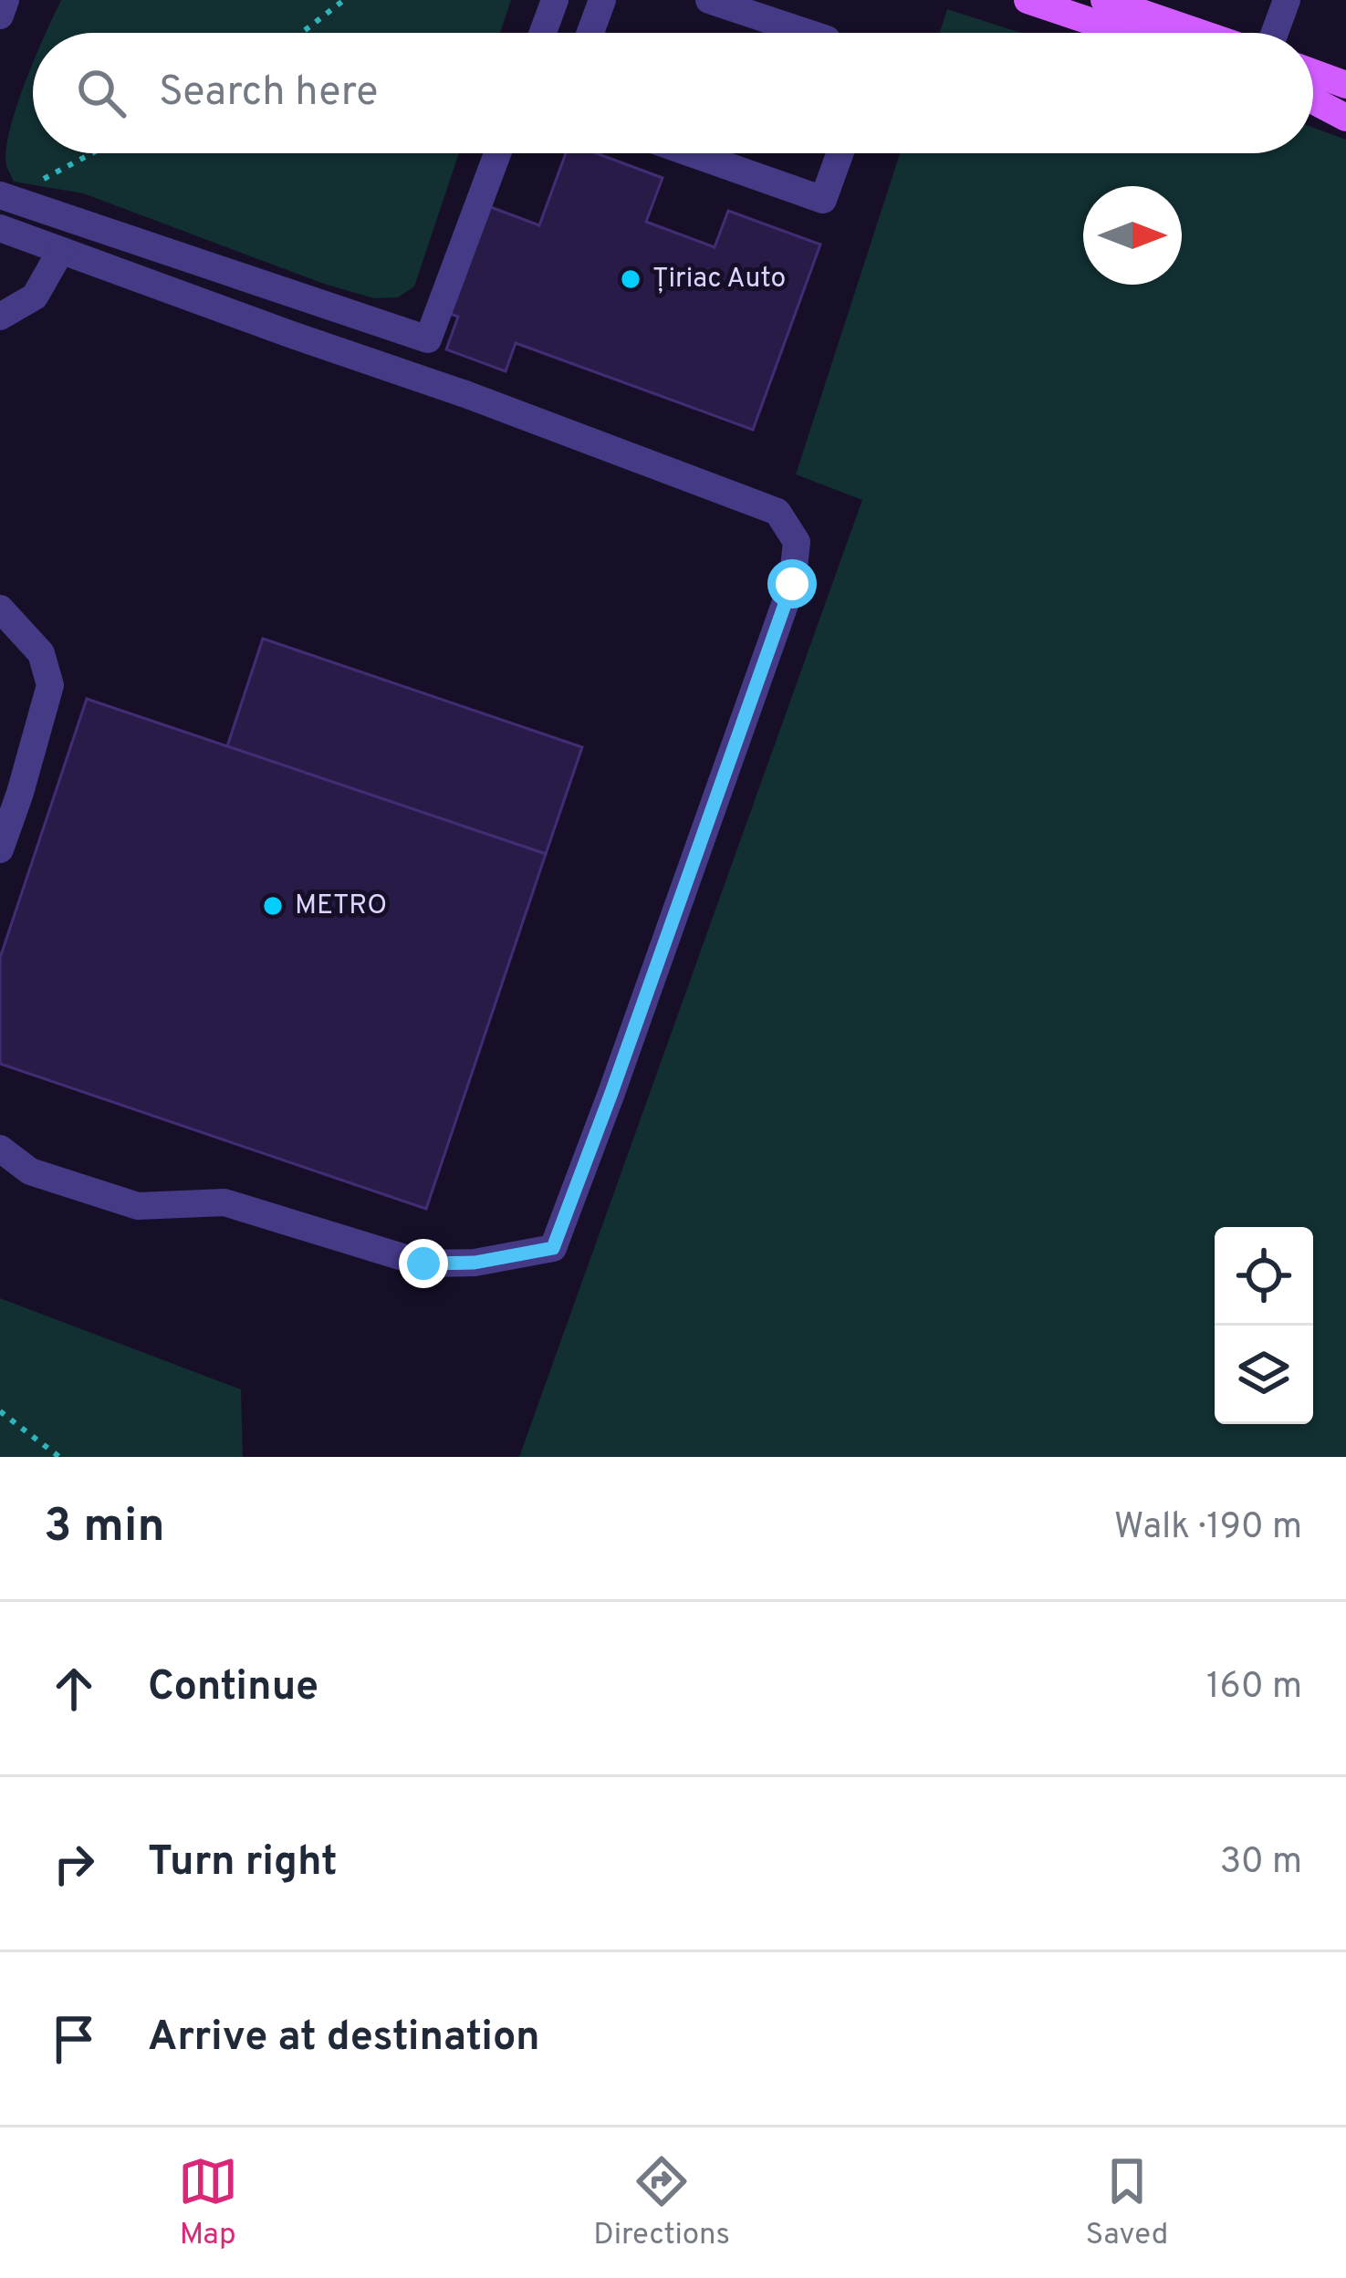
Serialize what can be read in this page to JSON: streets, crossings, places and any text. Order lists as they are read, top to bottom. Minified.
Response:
{"places":["Țiriac Auto","METRO"],"north":"right","page":{"search":"Search here","heading":["3 min","Walk · 190 m"],"list":[["Continue","160 m"],["Turn right","30 m"],"Arrive at destination"],"nav":["Map","Directions","Saved"]}}
